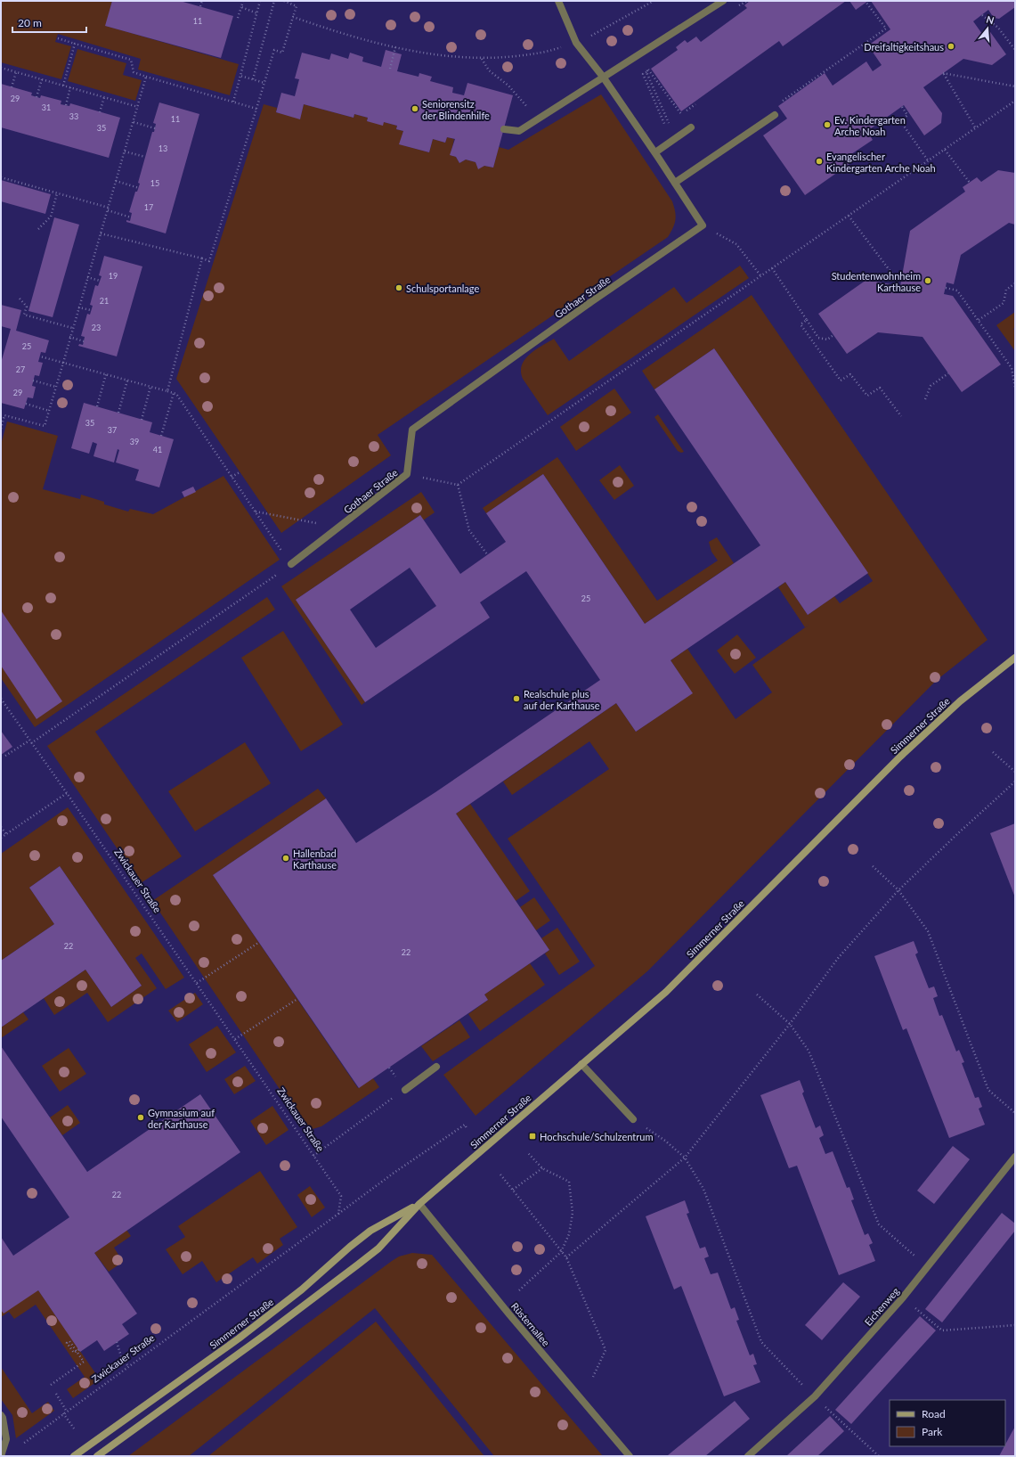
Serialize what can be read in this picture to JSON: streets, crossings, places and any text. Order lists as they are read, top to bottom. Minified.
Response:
{"streets":{"street":["Gothaer Straße","Simmerner Straße","Eichenweg","Rüsternallee"],"path":["Zwickauer Straße"]},"crossings":[["Simmerner Straße","Rüsternallee"]],"places":{"other":["Dreifaltigkeitshaus","Seniorensitz der Blindenhilfe","Ev. Kindergarten Arche Noah","Evangelischer Kindergarten Arche Noah","Studentenwohnheim Karthause","Schulsportanlage","Realschule plus auf der Karthause","Hallenbad Karthause","Gymnasium auf der Karthause"],"transit":["Hochschule/Schulzentrum"]},"house_numbers":["11","29","31","33","11","35","13","15","17","19","21","23","25","27","29","35","37","39","41","25","22","22","22"],"legend":["Road","Park"],"scale_bar":"20 m","north":"top"}
